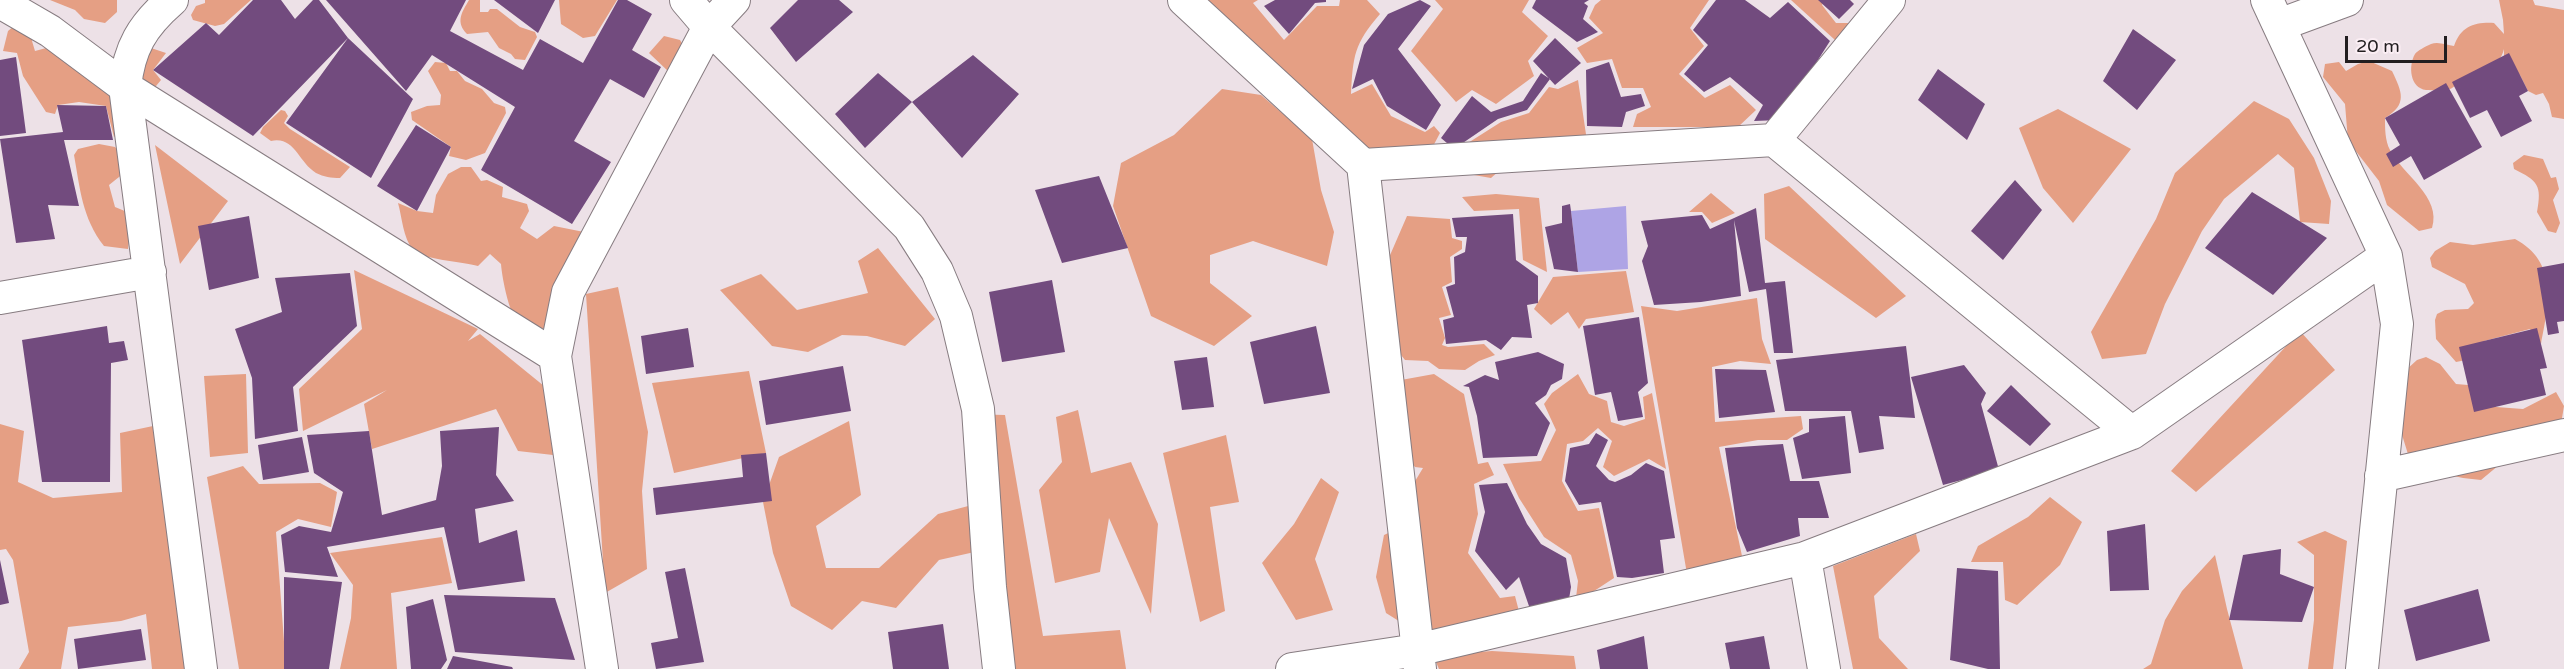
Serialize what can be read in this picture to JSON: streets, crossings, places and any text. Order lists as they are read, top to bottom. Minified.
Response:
{"scale_bar":"20 m"}
